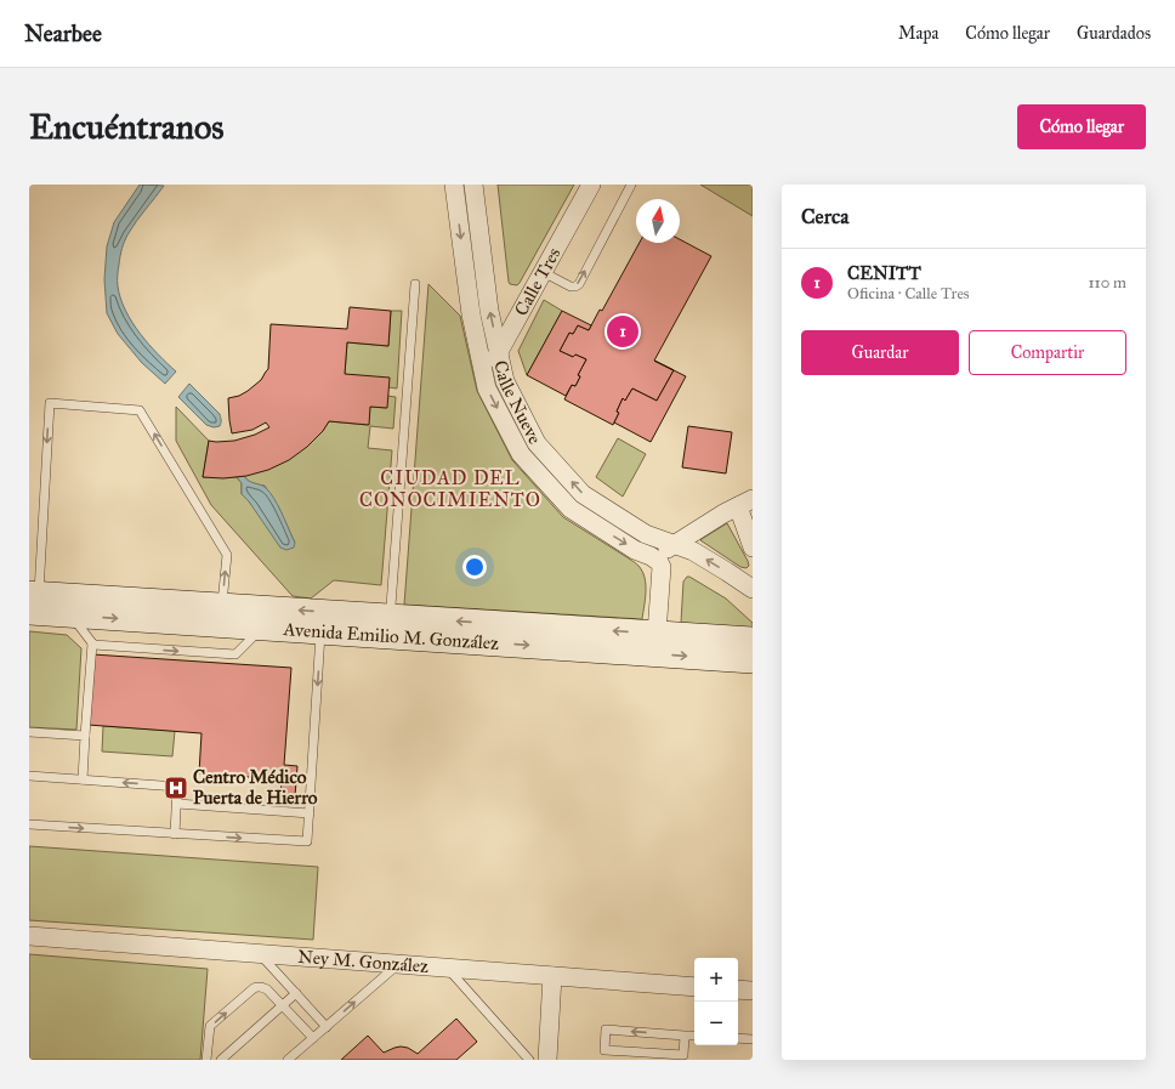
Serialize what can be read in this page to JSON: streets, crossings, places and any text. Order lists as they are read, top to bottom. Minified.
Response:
{"streets":{"main road":["Avenida Emilio M. González"],"street":["Calle Tres","Calle Nueve","Ney M. González"]},"crossings":[["Calle Tres","Calle Nueve"]],"districts":["CIUDAD DEL CONOCIMIENTO"],"places":{"hospital":["Centro Médico Puerta de Hierro"]},"north":"top","page":{"header":"Nearbee","nav":["Mapa","Cómo llegar","Guardados"],"buttons":["Cómo llegar",["Guardar","Compartir"]],"title":"Encuéntranos","heading":"Cerca","list":[{"mark":"1","name":"CENITT","note":"Oficina · Calle Tres","value":"110 m"}],"pins":"1","map_buttons":["+","−"]}}
